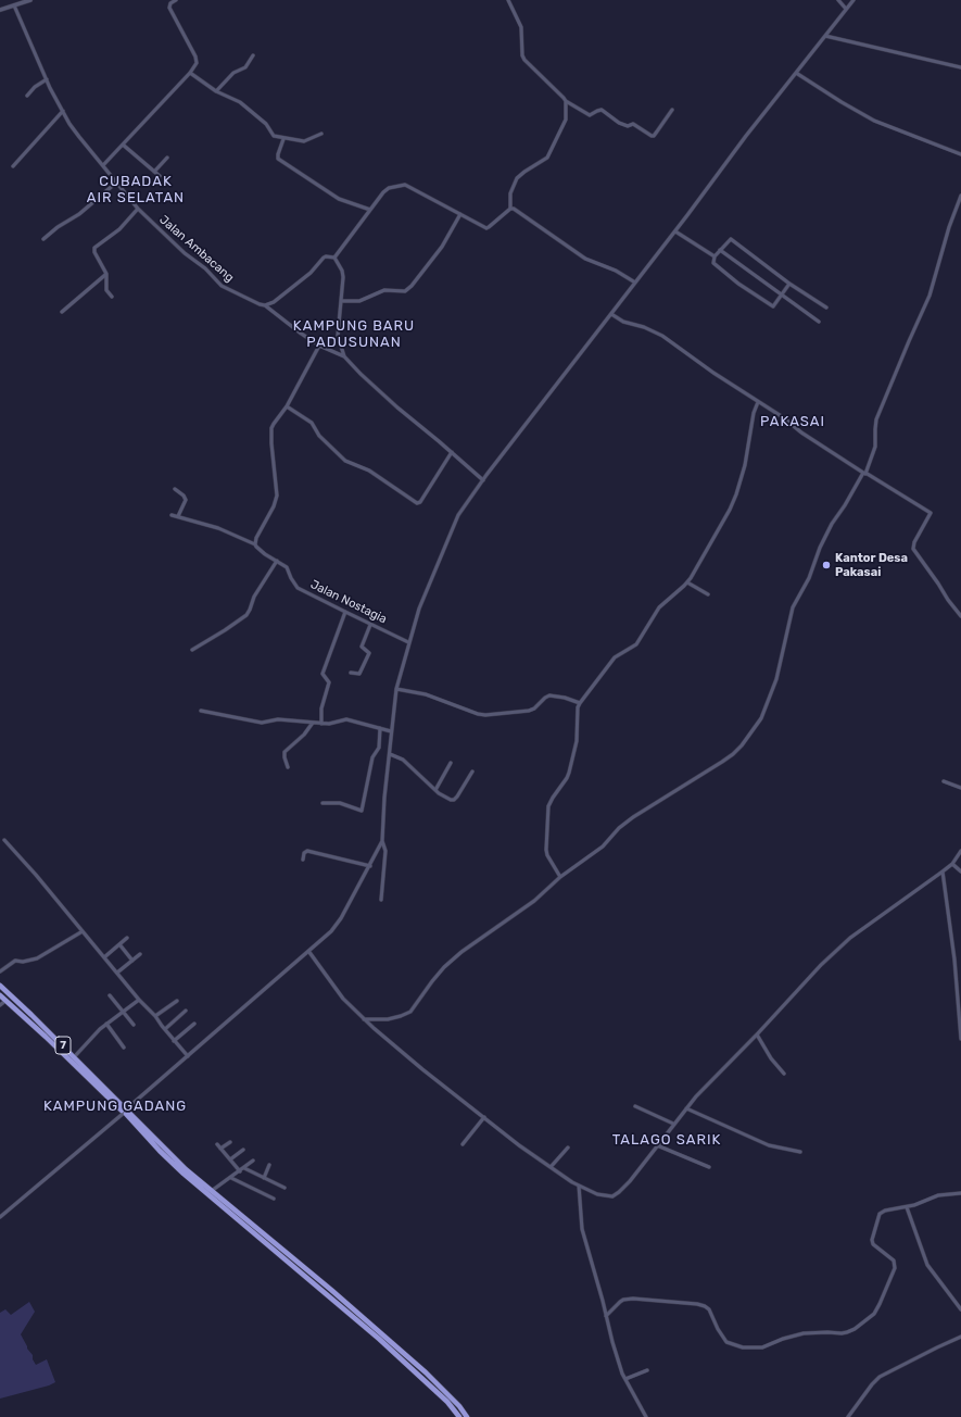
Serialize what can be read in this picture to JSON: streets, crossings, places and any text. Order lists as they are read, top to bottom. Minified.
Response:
{"streets":{"highway":["7"],"street":["Jalan Ambacang","Jalan Nostagia"]},"districts":["CUBADAK AIR SELATAN","KAMPUNG BARU PADUSUNAN","PAKASAI","KAMPUNG GADANG","TALAGO SARIK"],"places":["Kantor Desa Pakasai"]}
